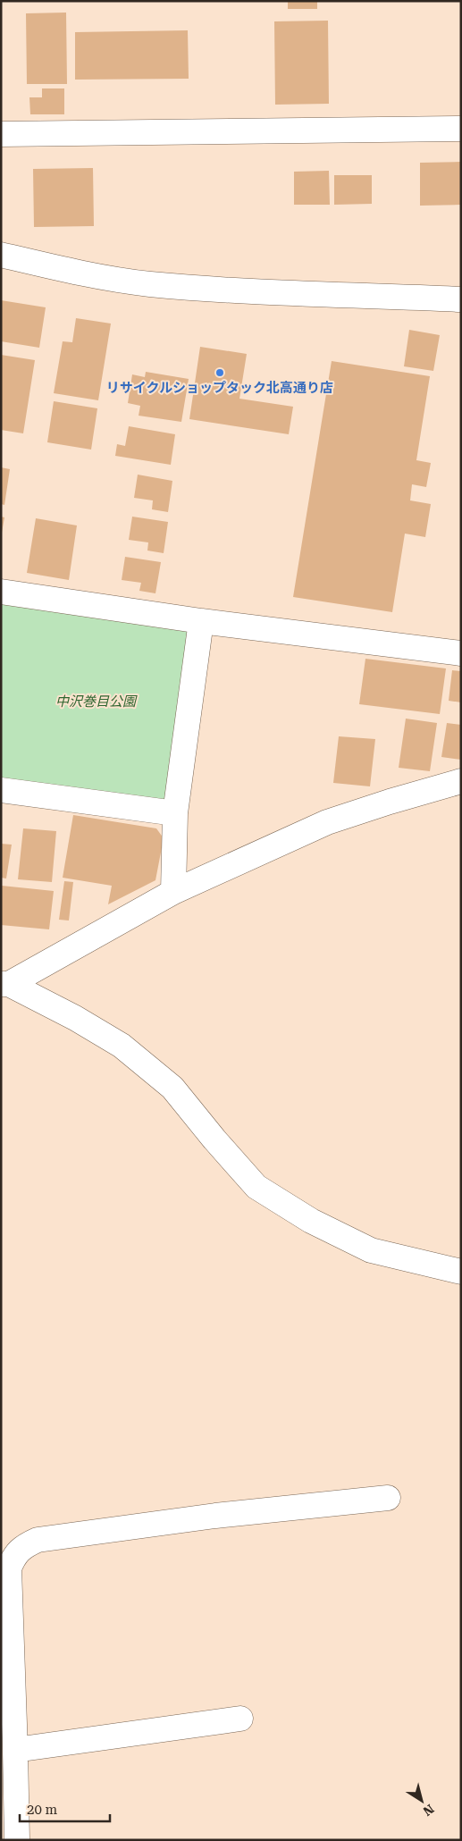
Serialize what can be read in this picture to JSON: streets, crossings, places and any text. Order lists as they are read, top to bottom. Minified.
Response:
{"parks":["中沢巻目公園"],"places":["リサイクルショップタック北高通り店"],"scale_bar":"20 m","north":"bottom right"}
